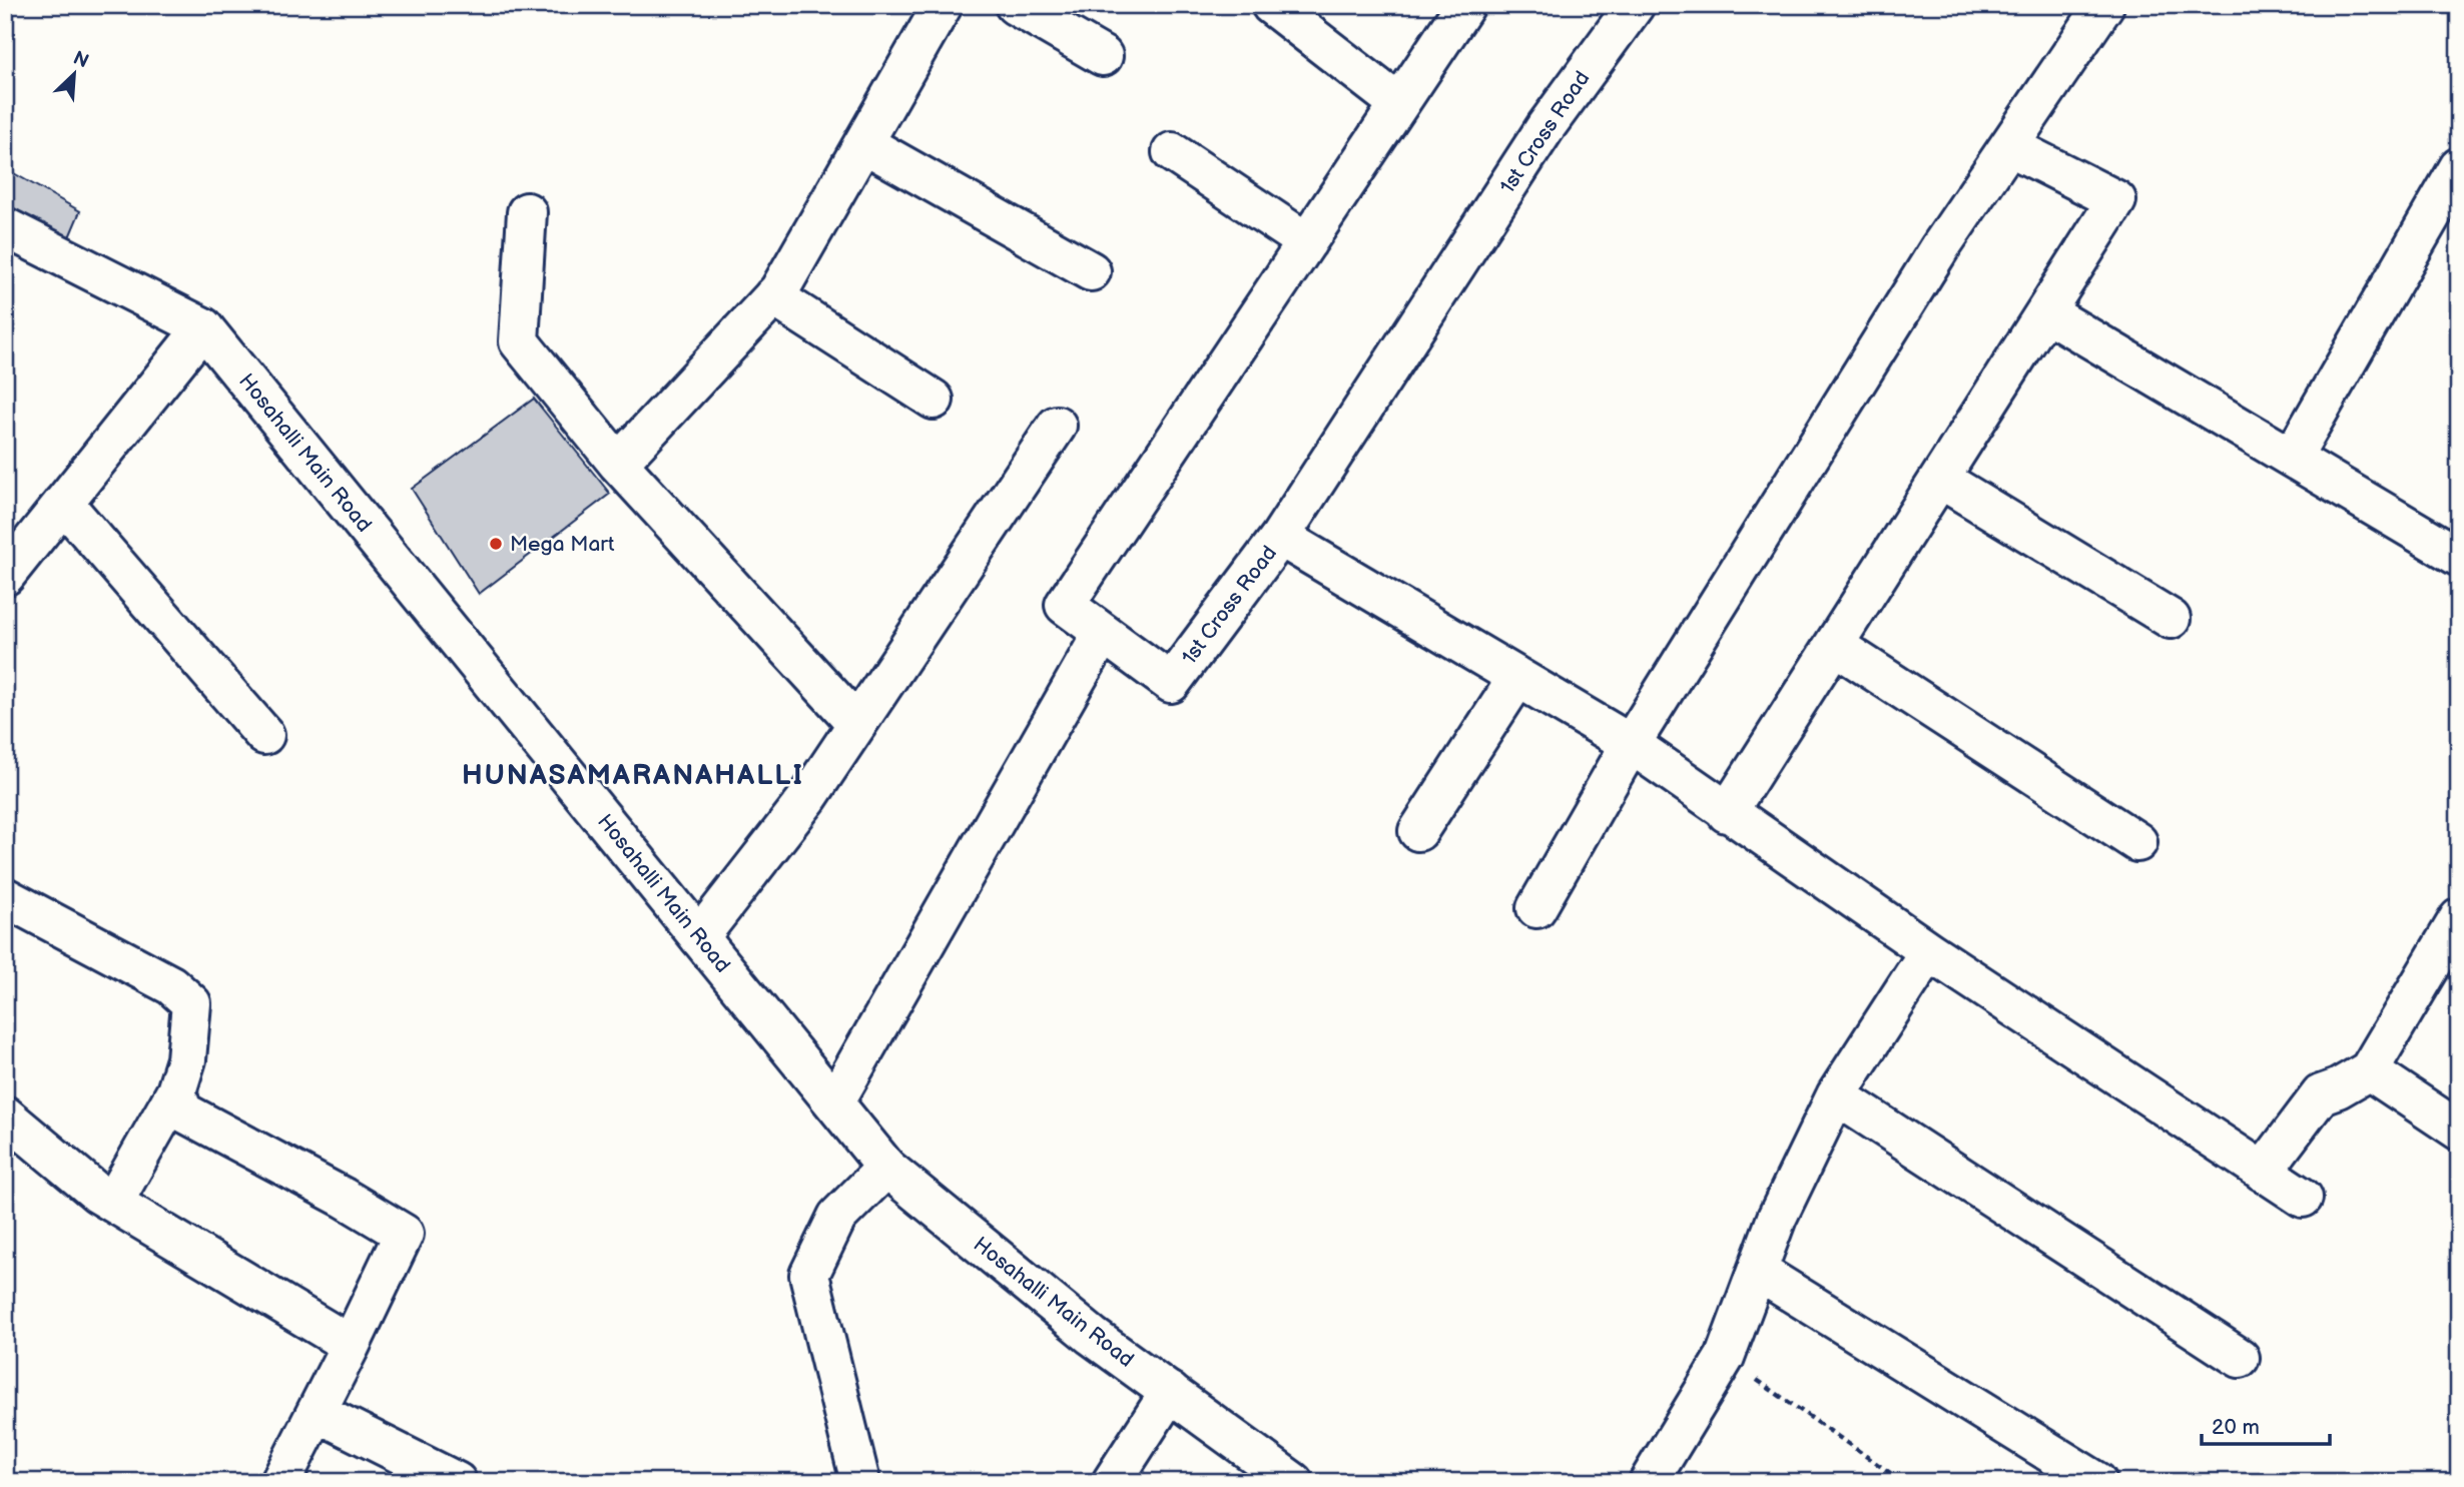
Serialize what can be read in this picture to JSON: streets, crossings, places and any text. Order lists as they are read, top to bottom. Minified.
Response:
{"streets":{"street":["1st Cross Road","Hosahalli Main Road"]},"districts":["HUNASAMARANAHALLI"],"places":["Mega Mart"],"scale_bar":"20 m","north":"top right"}
